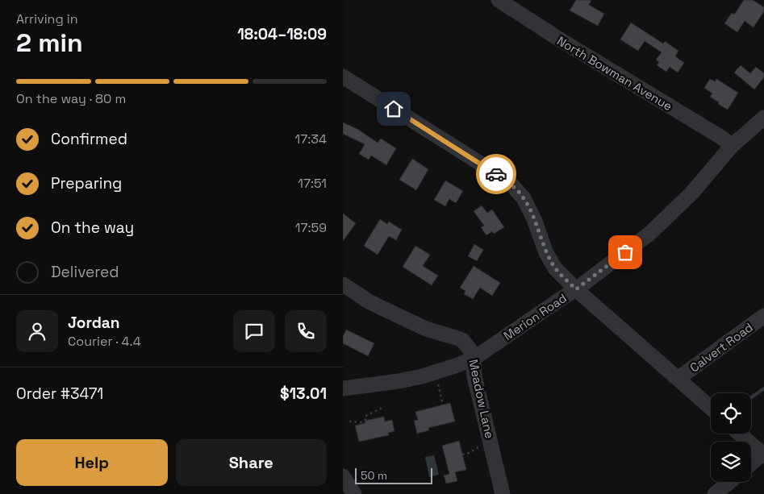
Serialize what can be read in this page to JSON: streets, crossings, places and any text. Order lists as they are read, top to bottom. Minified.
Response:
{"streets":{"street":["North Bowman Avenue","Merion Road","Calvert Road","Meadow Lane"]},"crossings":[["North Bowman Avenue","Merion Road"],["Merion Road","Meadow Lane"]],"scale_bar":"50 m","page":{"heading":["2 min","Arriving in","18:04–18:09"],"panel":["Jordan","Courier · 4.4","Order #3471","$13.01"],"bar":"On the way · 80 m","list":[["Confirmed","17:34"],["Preparing","17:51"],["On the way","17:59"],"Delivered"],"buttons":["Help","Share"],"scale":"50 m"}}
